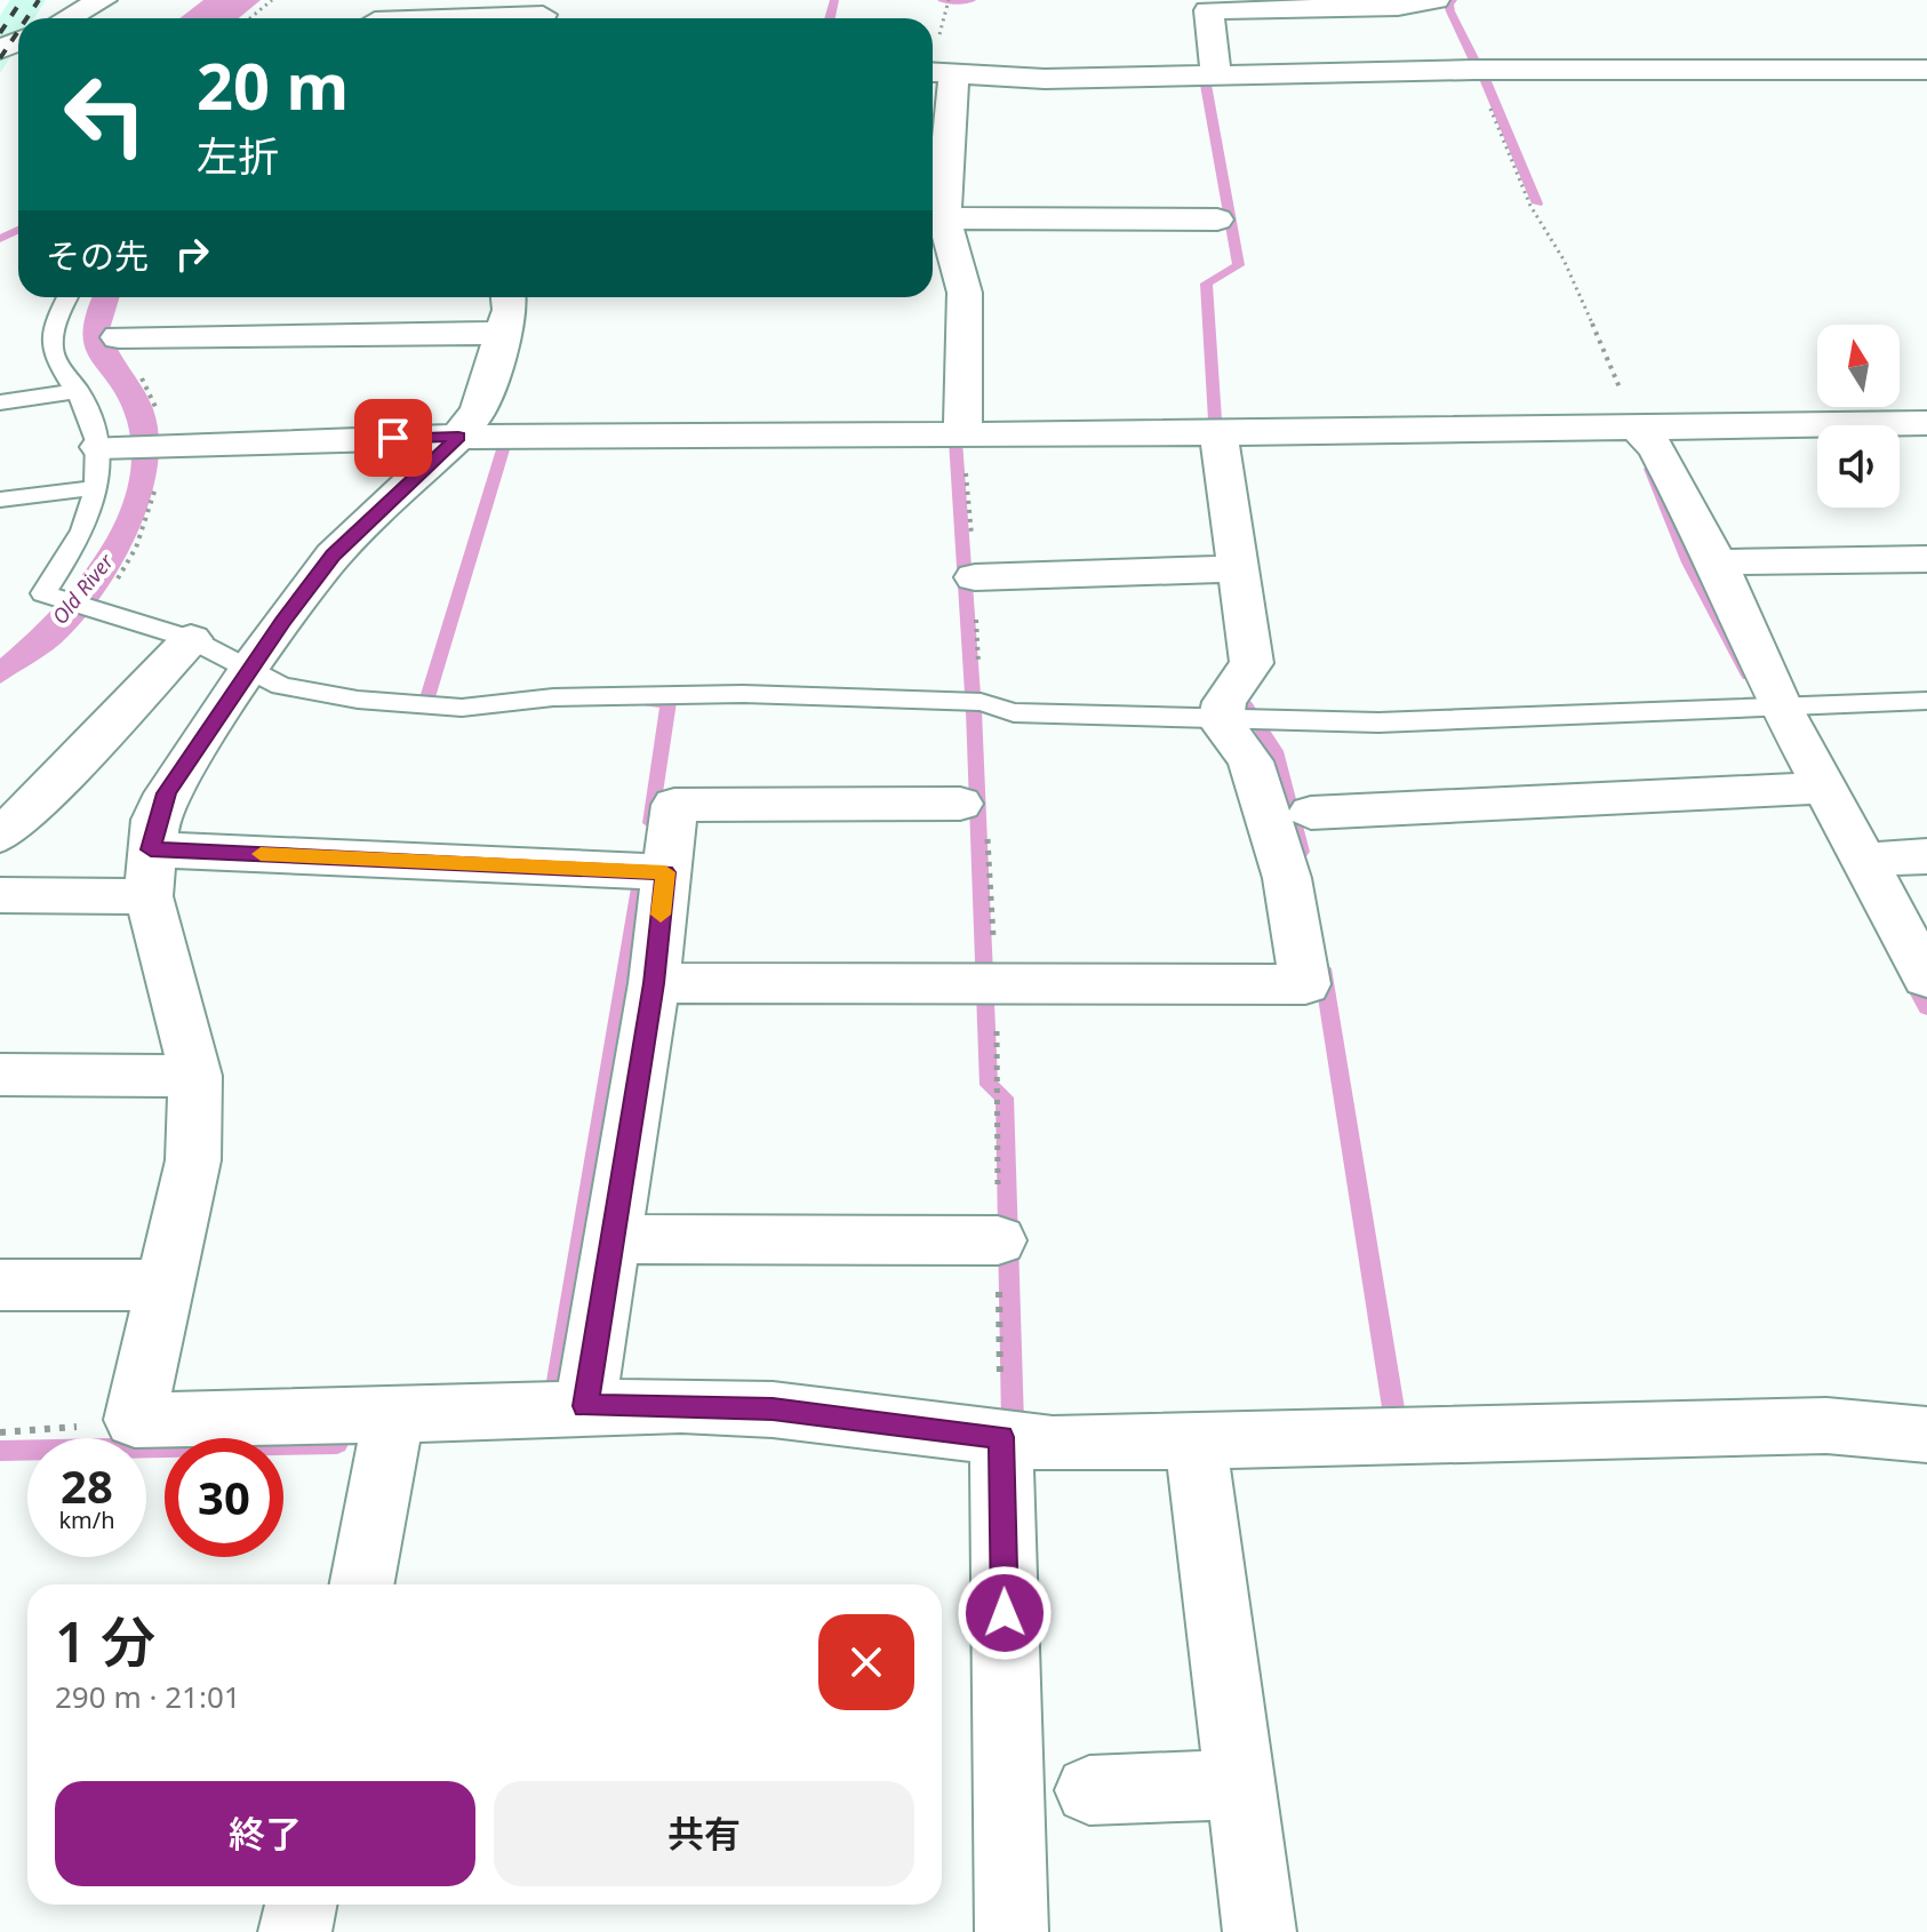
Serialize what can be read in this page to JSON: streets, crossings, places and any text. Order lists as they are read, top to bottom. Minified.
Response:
{"water":["Old River"],"north":"top","page":{"turn":["20 m","左折"],"then":"その先","speed":"28 km/h","limit":"30","heading":["1 分","290 m · 21:01"],"buttons":["終了","共有"]}}
